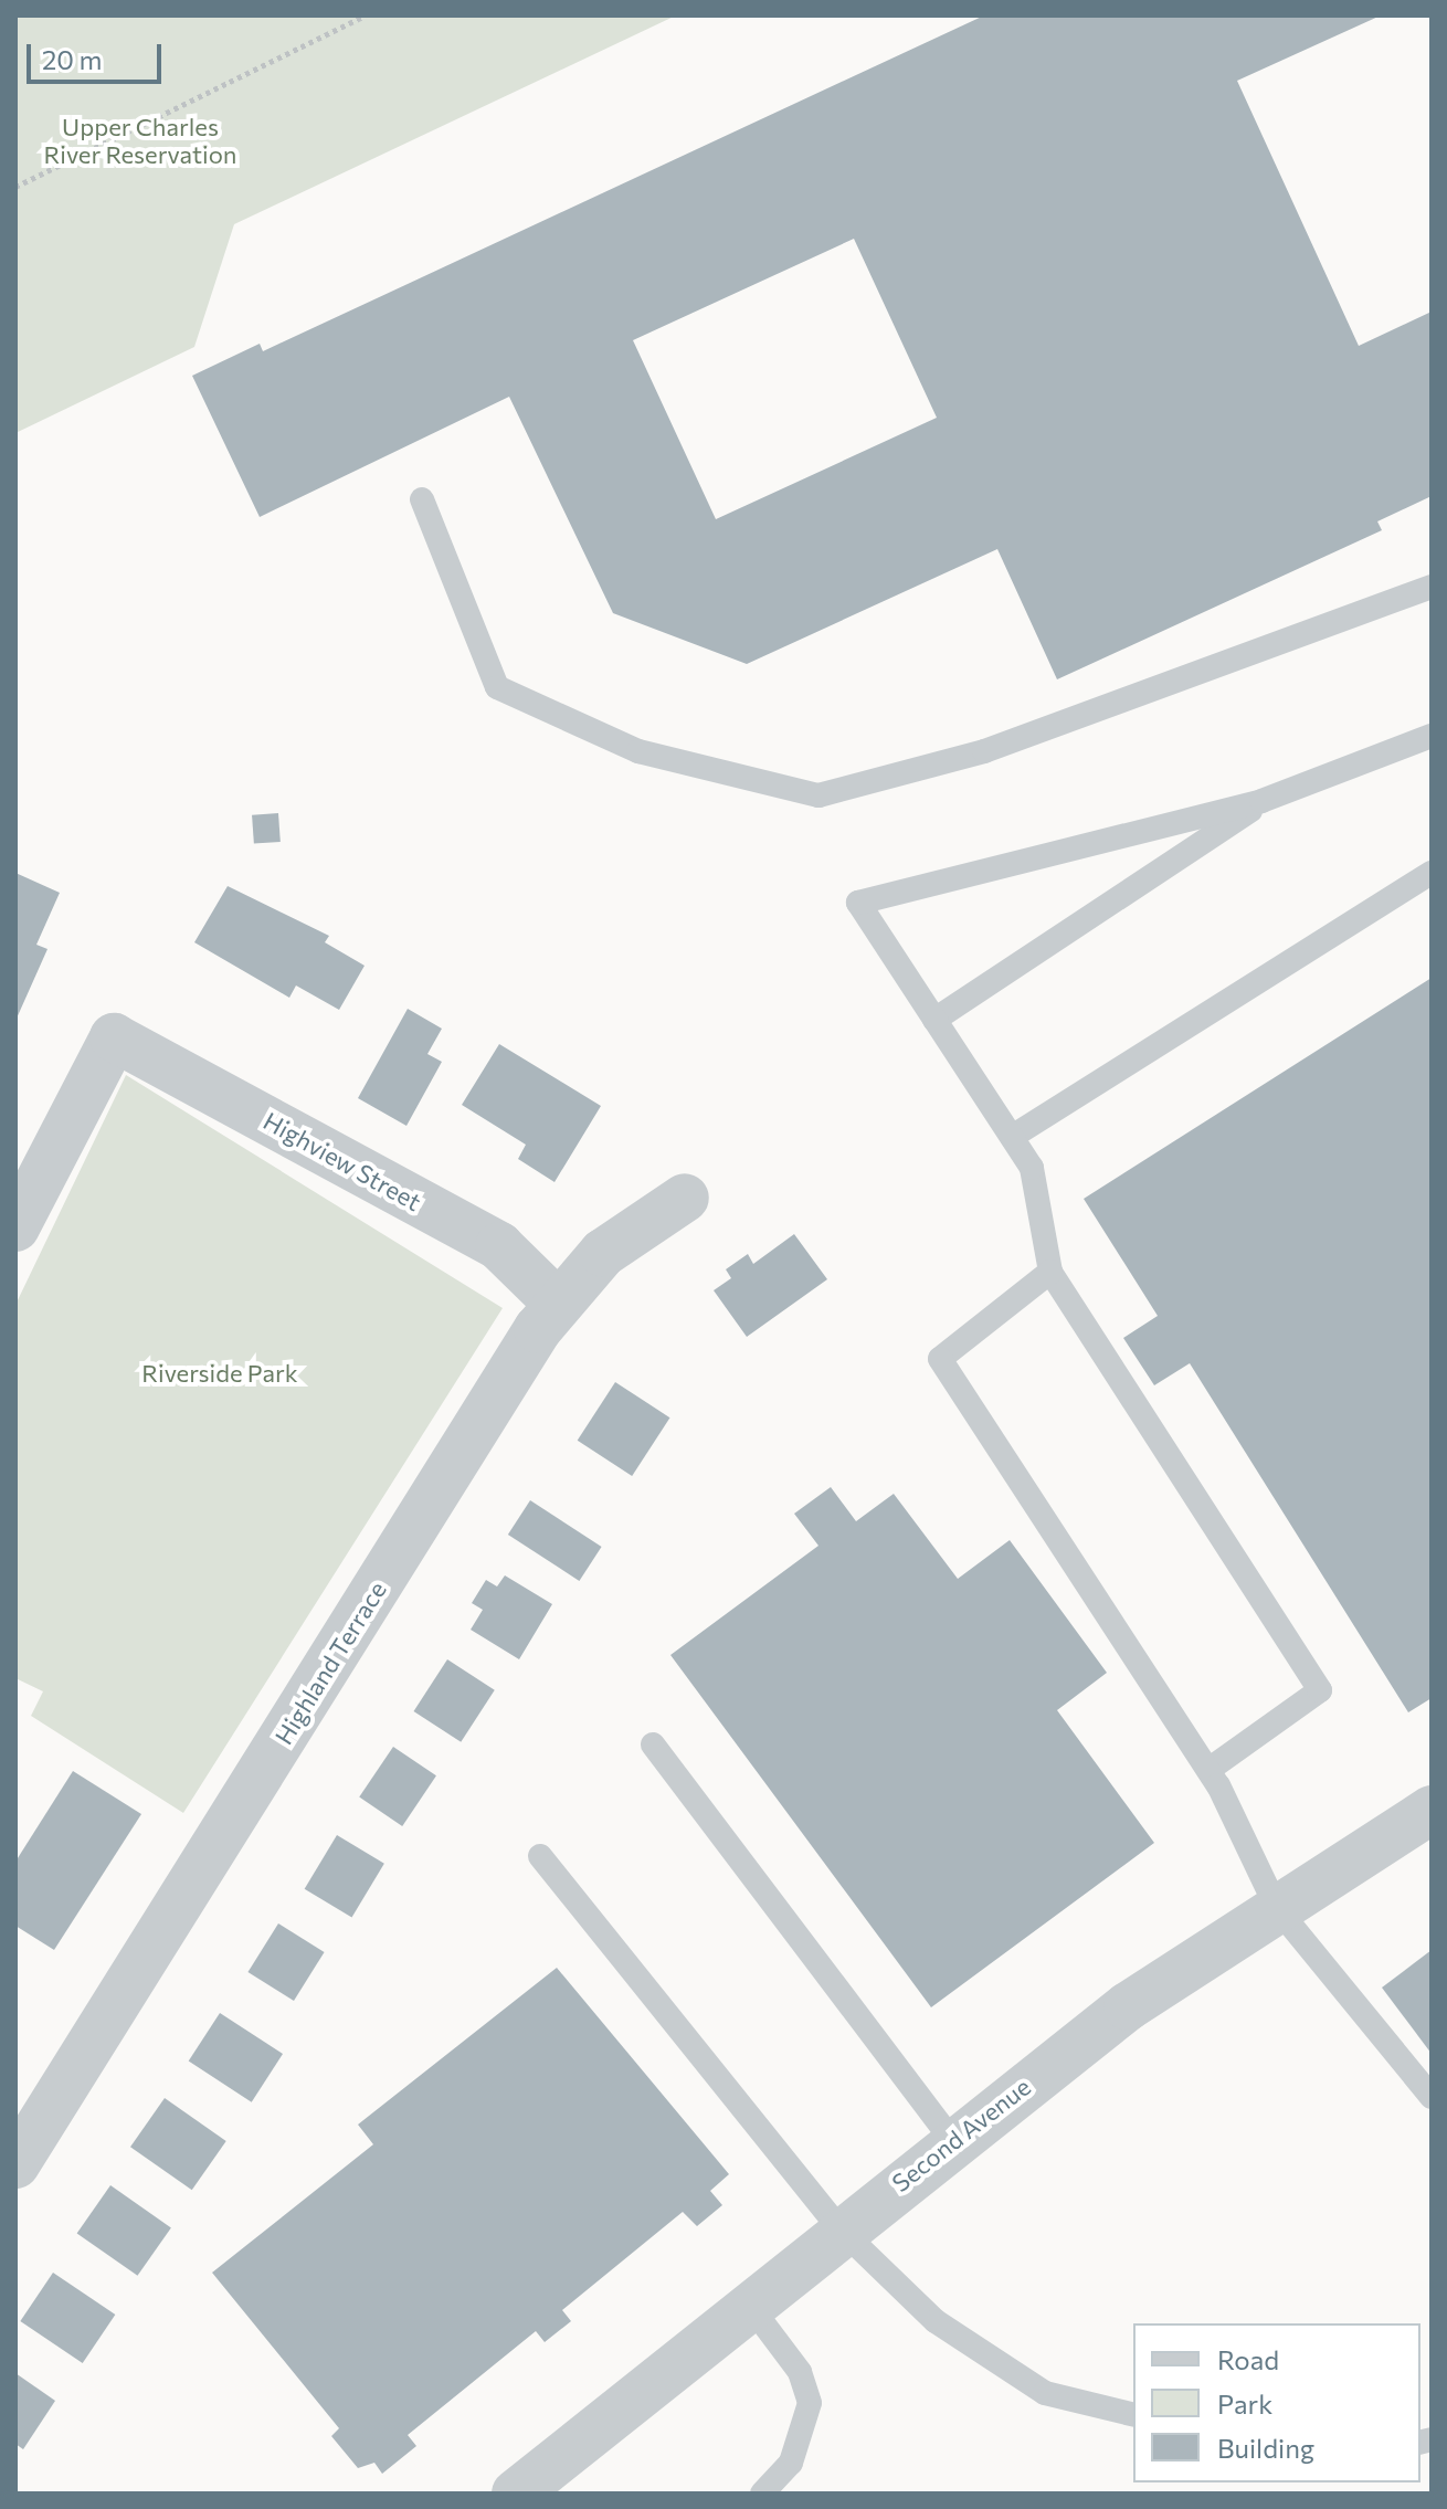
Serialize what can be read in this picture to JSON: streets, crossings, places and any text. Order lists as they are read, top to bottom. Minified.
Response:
{"streets":{"street":["Highview Street","Highland Terrace","Second Avenue"]},"crossings":[["Highview Street","Highland Terrace"]],"parks":["Upper Charles River Reservation","Riverside Park"],"legend":["Road","Park","Building"],"scale_bar":"20 m"}
